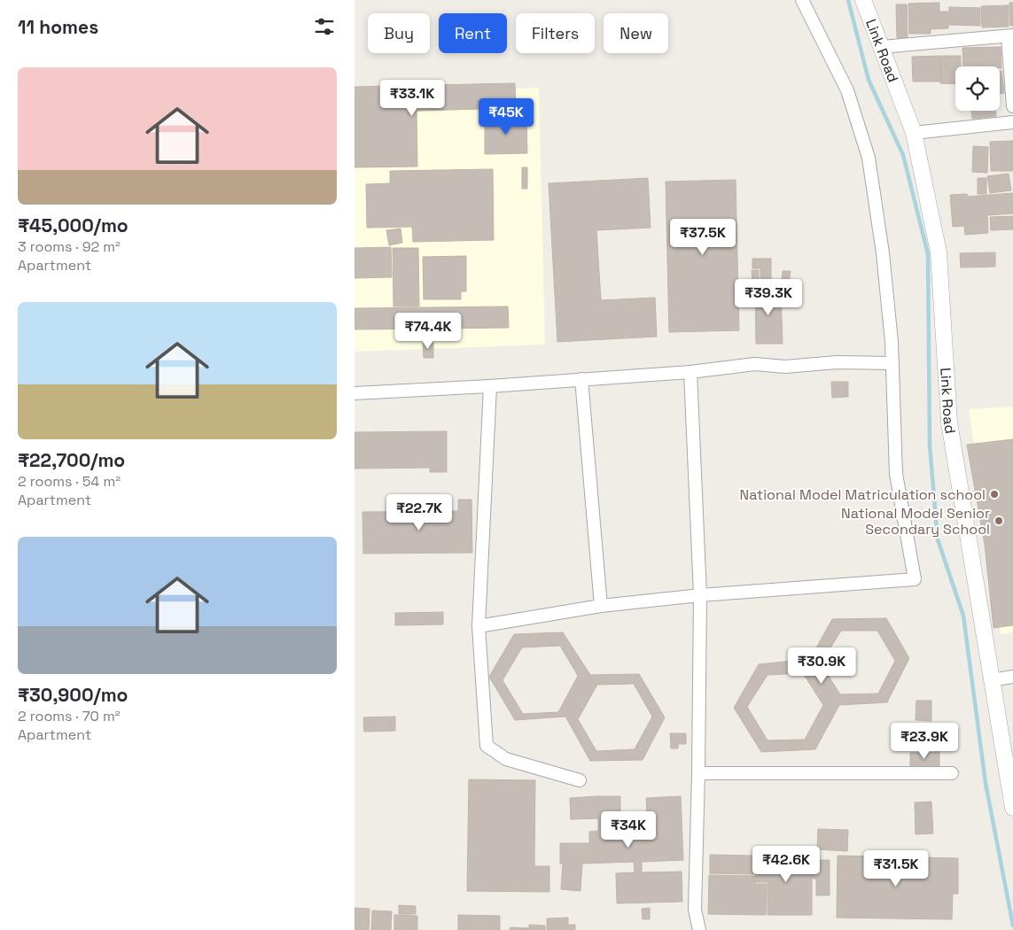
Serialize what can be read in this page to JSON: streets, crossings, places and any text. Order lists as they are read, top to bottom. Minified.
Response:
{"streets":{"street":["Link Road"]},"places":["National Model Matriculation school","National Model Senior Secondary School"],"page":{"heading":"11 homes","chip":["Buy","Rent","Filters","New"],"list":[{"name":"₹45,000/mo","note":"3 rooms · 92 m² · Apartment"},{"name":"₹22,700/mo","note":"2 rooms · 54 m² · Apartment"},{"name":"₹30,900/mo","note":"2 rooms · 70 m² · Apartment"}],"price":["₹33.1K","₹45K","₹37.5K","₹39.3K","₹74.4K","₹22.7K","₹30.9K","₹23.9K","₹34K","₹42.6K","₹31.5K"]}}
